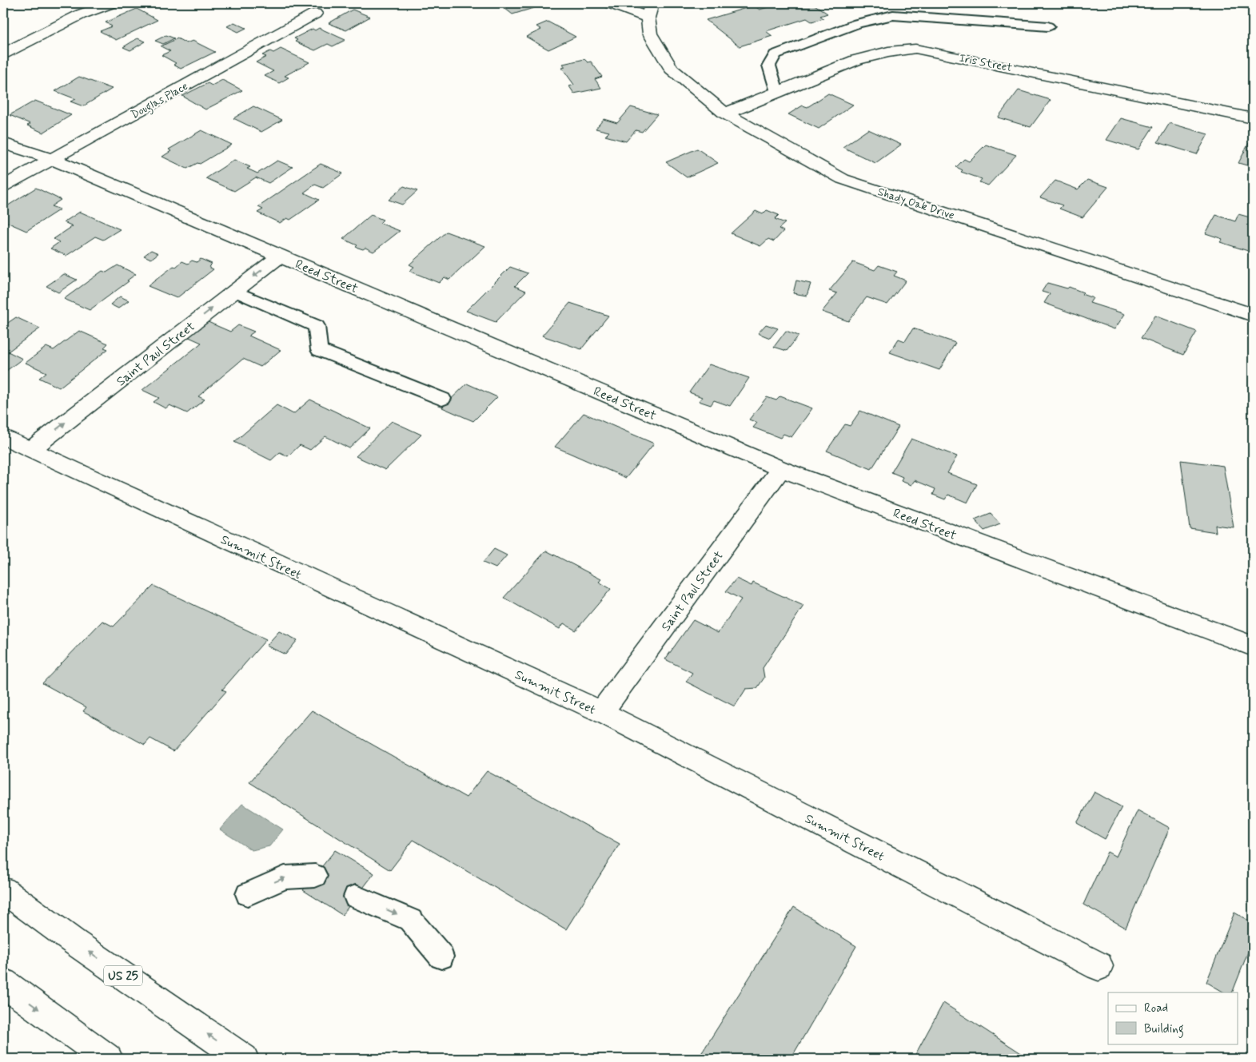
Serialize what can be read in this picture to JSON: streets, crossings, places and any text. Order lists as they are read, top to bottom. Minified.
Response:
{"streets":{"street":["Iris Street","Douglas Place","Shady Oak Drive","Reed Street","Saint Paul Street","Summit Street","US 25"]},"crossings":[["Iris Street","Shady Oak Drive"],["Douglas Place","Reed Street"],["Reed Street","Saint Paul Street"],["Saint Paul Street","Summit Street"]],"legend":["Road","Building"]}
